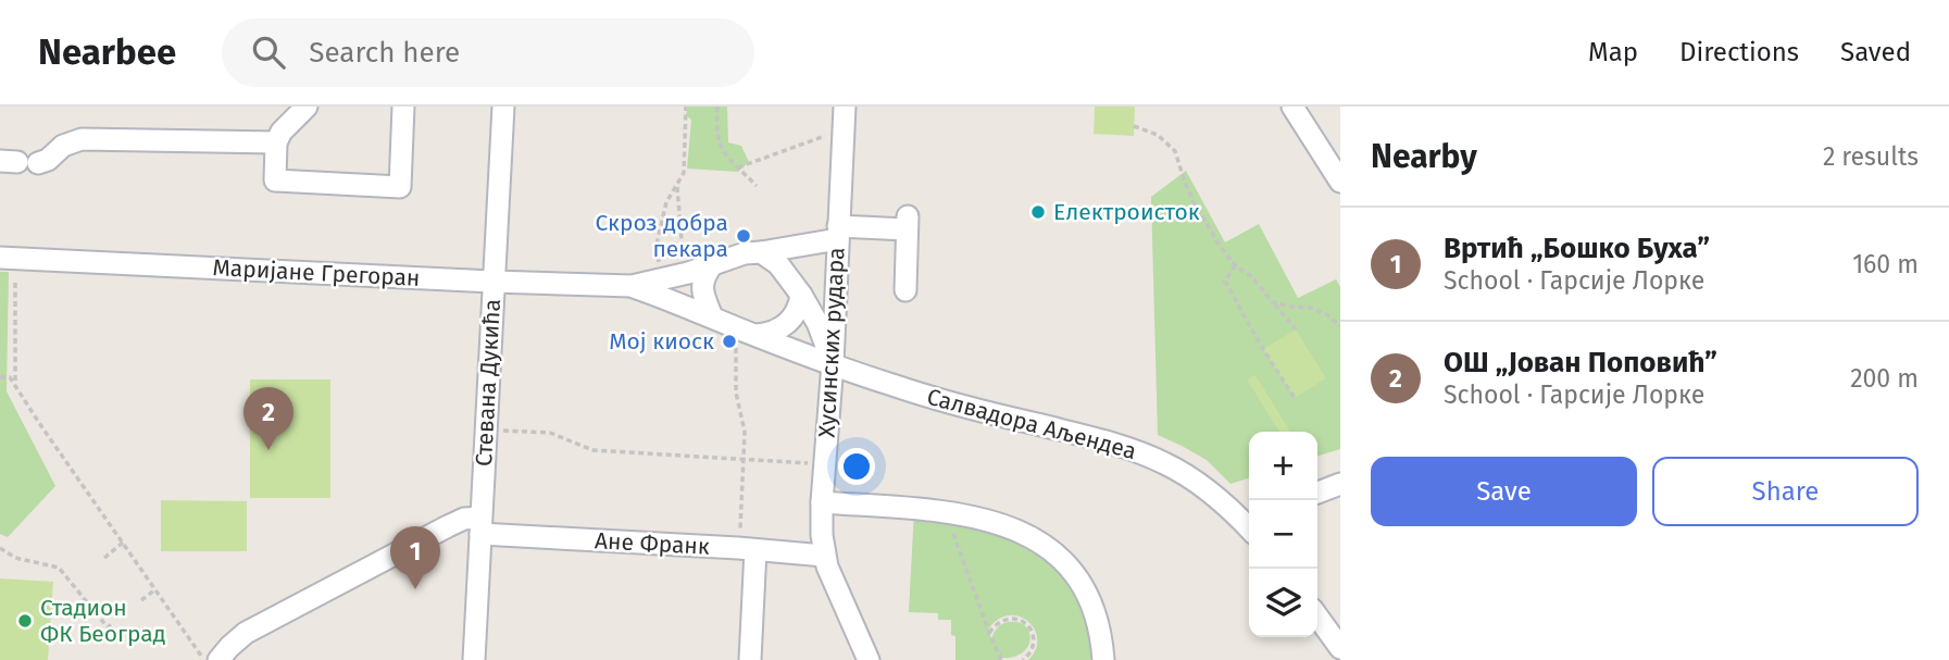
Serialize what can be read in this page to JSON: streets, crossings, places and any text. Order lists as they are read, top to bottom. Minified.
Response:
{"streets":{"street":["Маријане Грегоран","Хусинских рудара","Стевана Дукића","Салвадора Аљендеа","Ане Франк"]},"crossings":[["Маријане Грегоран","Хусинских рудара"],["Маријане Грегоран","Стевана Дукића"],["Маријане Грегоран","Салвадора Аљендеа"],["Хусинских рудара","Салвадора Аљендеа"],["Хусинских рудара","Ане Франк"],["Стевана Дукића","Ане Франк"]],"places":["Електроисток","Скроз добра пекара","Мој киоск","Стадион ФК Београд"],"page":{"header":"Nearbee","search":"Search here","nav":["Map","Directions","Saved"],"heading":["Nearby","2 results"],"list":[{"mark":"1","name":"Вртић „Бошко Буха”","note":"School · Гарсије Лорке","value":"160 m"},{"mark":"2","name":"ОШ „Јован Поповић”","note":"School · Гарсије Лорке","value":"200 m"}],"pins":["2","1"],"map_buttons":["+","−"],"buttons":["Save","Share"]}}
